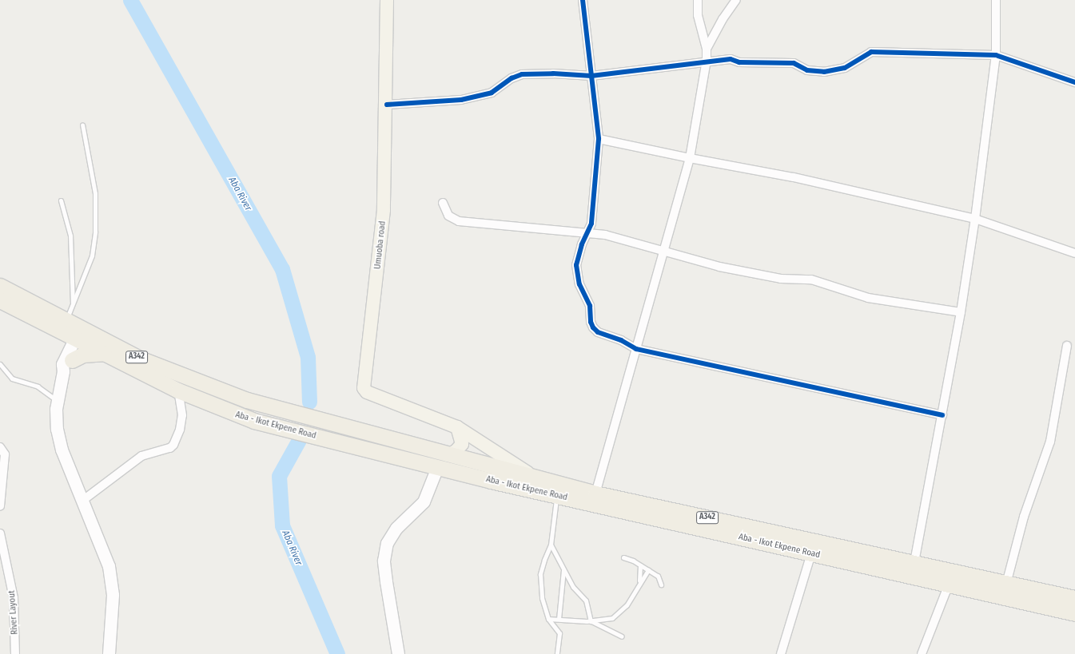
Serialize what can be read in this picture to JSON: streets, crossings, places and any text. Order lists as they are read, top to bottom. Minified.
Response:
{"streets":{"highway":["A342","Aba - Ikot Ekpene Road"],"main road":["Umuoba road"],"street":["River Layout"]},"crossings":[["Umuoba road","Aba - Ikot Ekpene Road"]],"water":["Aba River"]}
